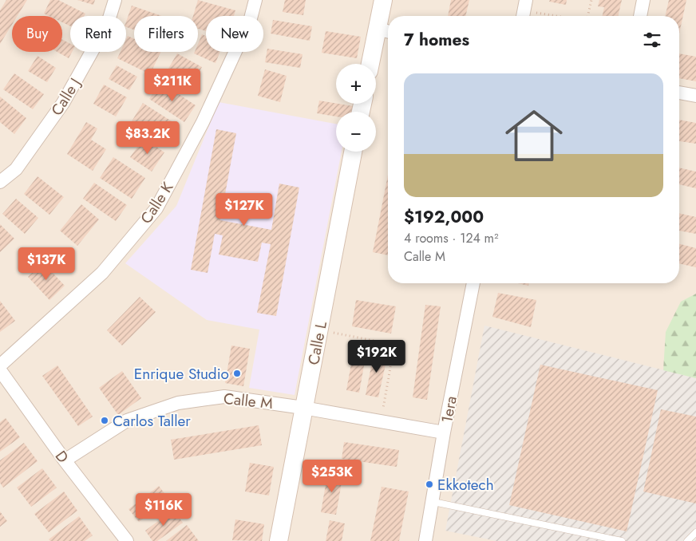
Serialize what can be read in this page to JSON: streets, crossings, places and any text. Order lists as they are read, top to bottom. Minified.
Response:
{"streets":{"street":["Calle J","Calle K","Calle L","Calle M","1era","D"]},"crossings":[["Calle L","Calle M"],["Calle M","1era"],["Calle M","D"]],"places":["Enrique Studio","Carlos Taller","Ekkotech"],"page":{"chip":["Buy","Rent","Filters","New"],"heading":"7 homes","map_buttons":["+","−"],"list":[{"name":"$192,000","note":"4 rooms · 124 m² · Calle M"}],"price":["$211K","$83.2K","$127K","$137K","$192K","$253K","$116K"]}}
